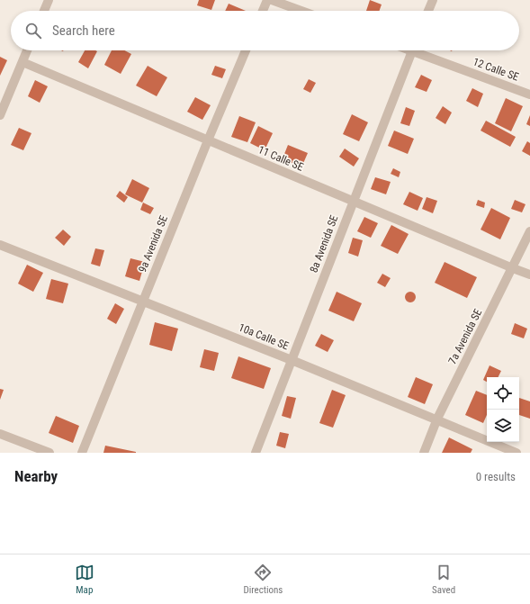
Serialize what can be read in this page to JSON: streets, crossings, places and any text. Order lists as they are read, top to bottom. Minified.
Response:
{"streets":{"street":["12 Calle SE","11 Calle SE","9a Avenida SE","8a Avenida SE","10a Calle SE","7a Avenida SE"]},"crossings":[["11 Calle SE","9a Avenida SE"],["11 Calle SE","8a Avenida SE"],["11 Calle SE","7a Avenida SE"],["9a Avenida SE","10a Calle SE"],["8a Avenida SE","10a Calle SE"],["10a Calle SE","7a Avenida SE"]],"page":{"search":"Search here","heading":["Nearby","0 results"],"nav":["Map","Directions","Saved"]}}
